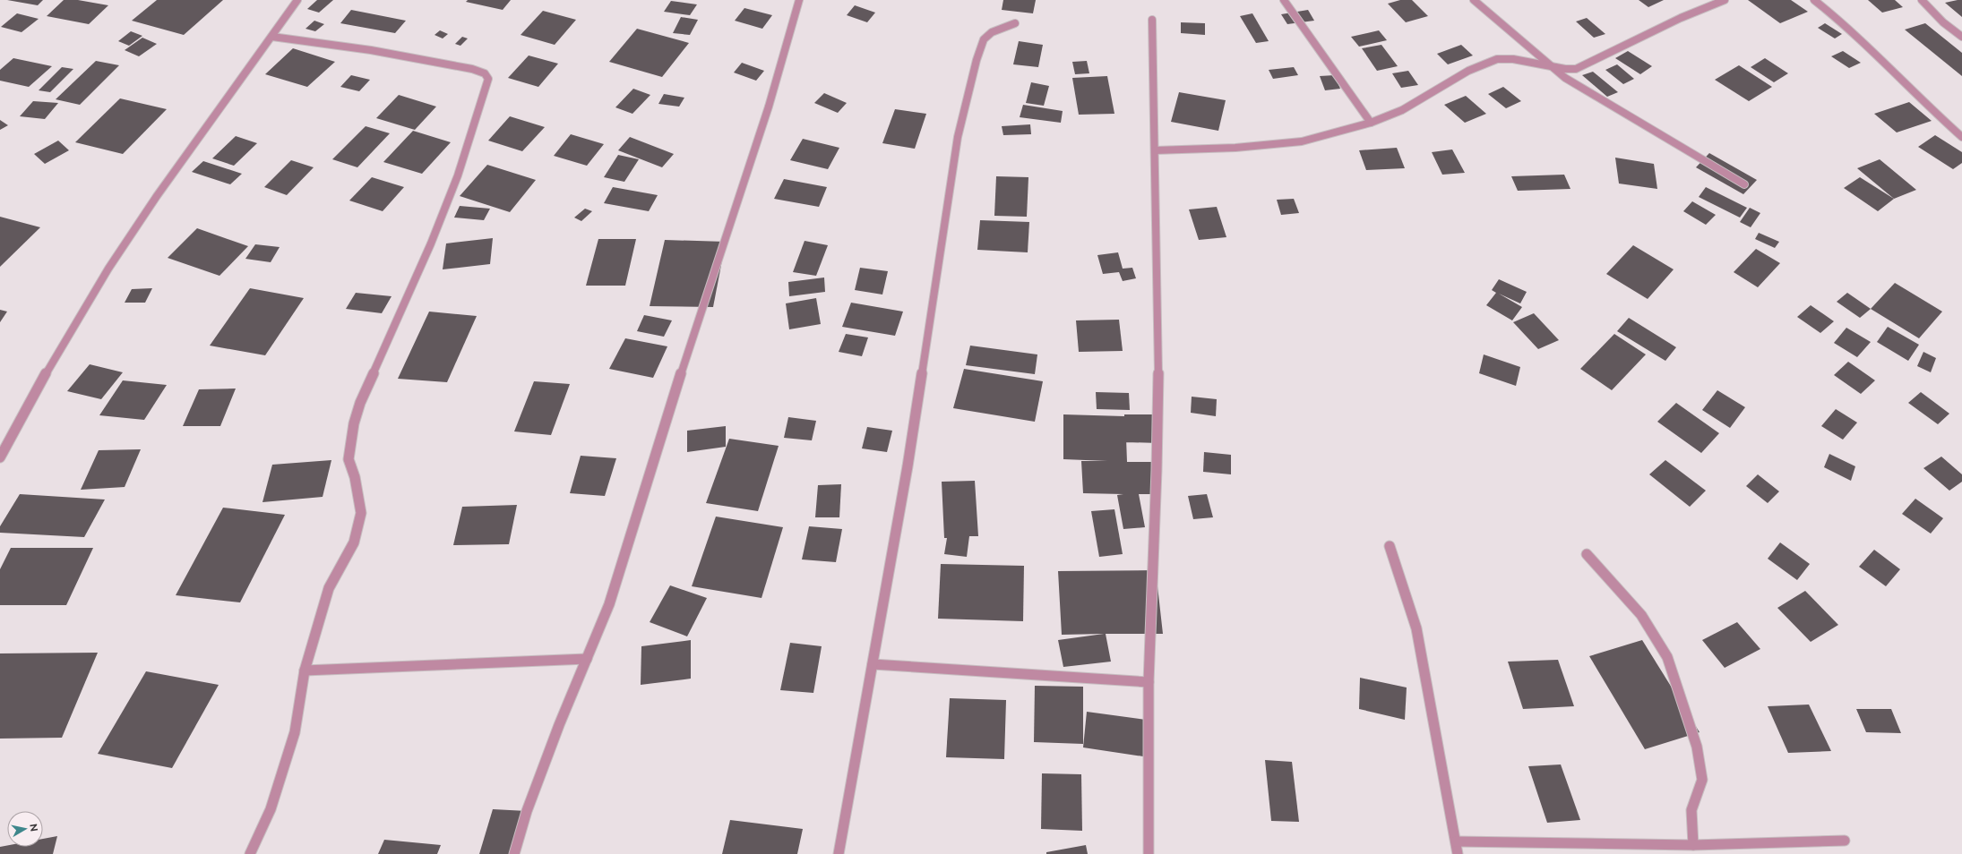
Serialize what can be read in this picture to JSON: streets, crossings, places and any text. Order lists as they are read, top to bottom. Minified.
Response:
{"north":"right"}
